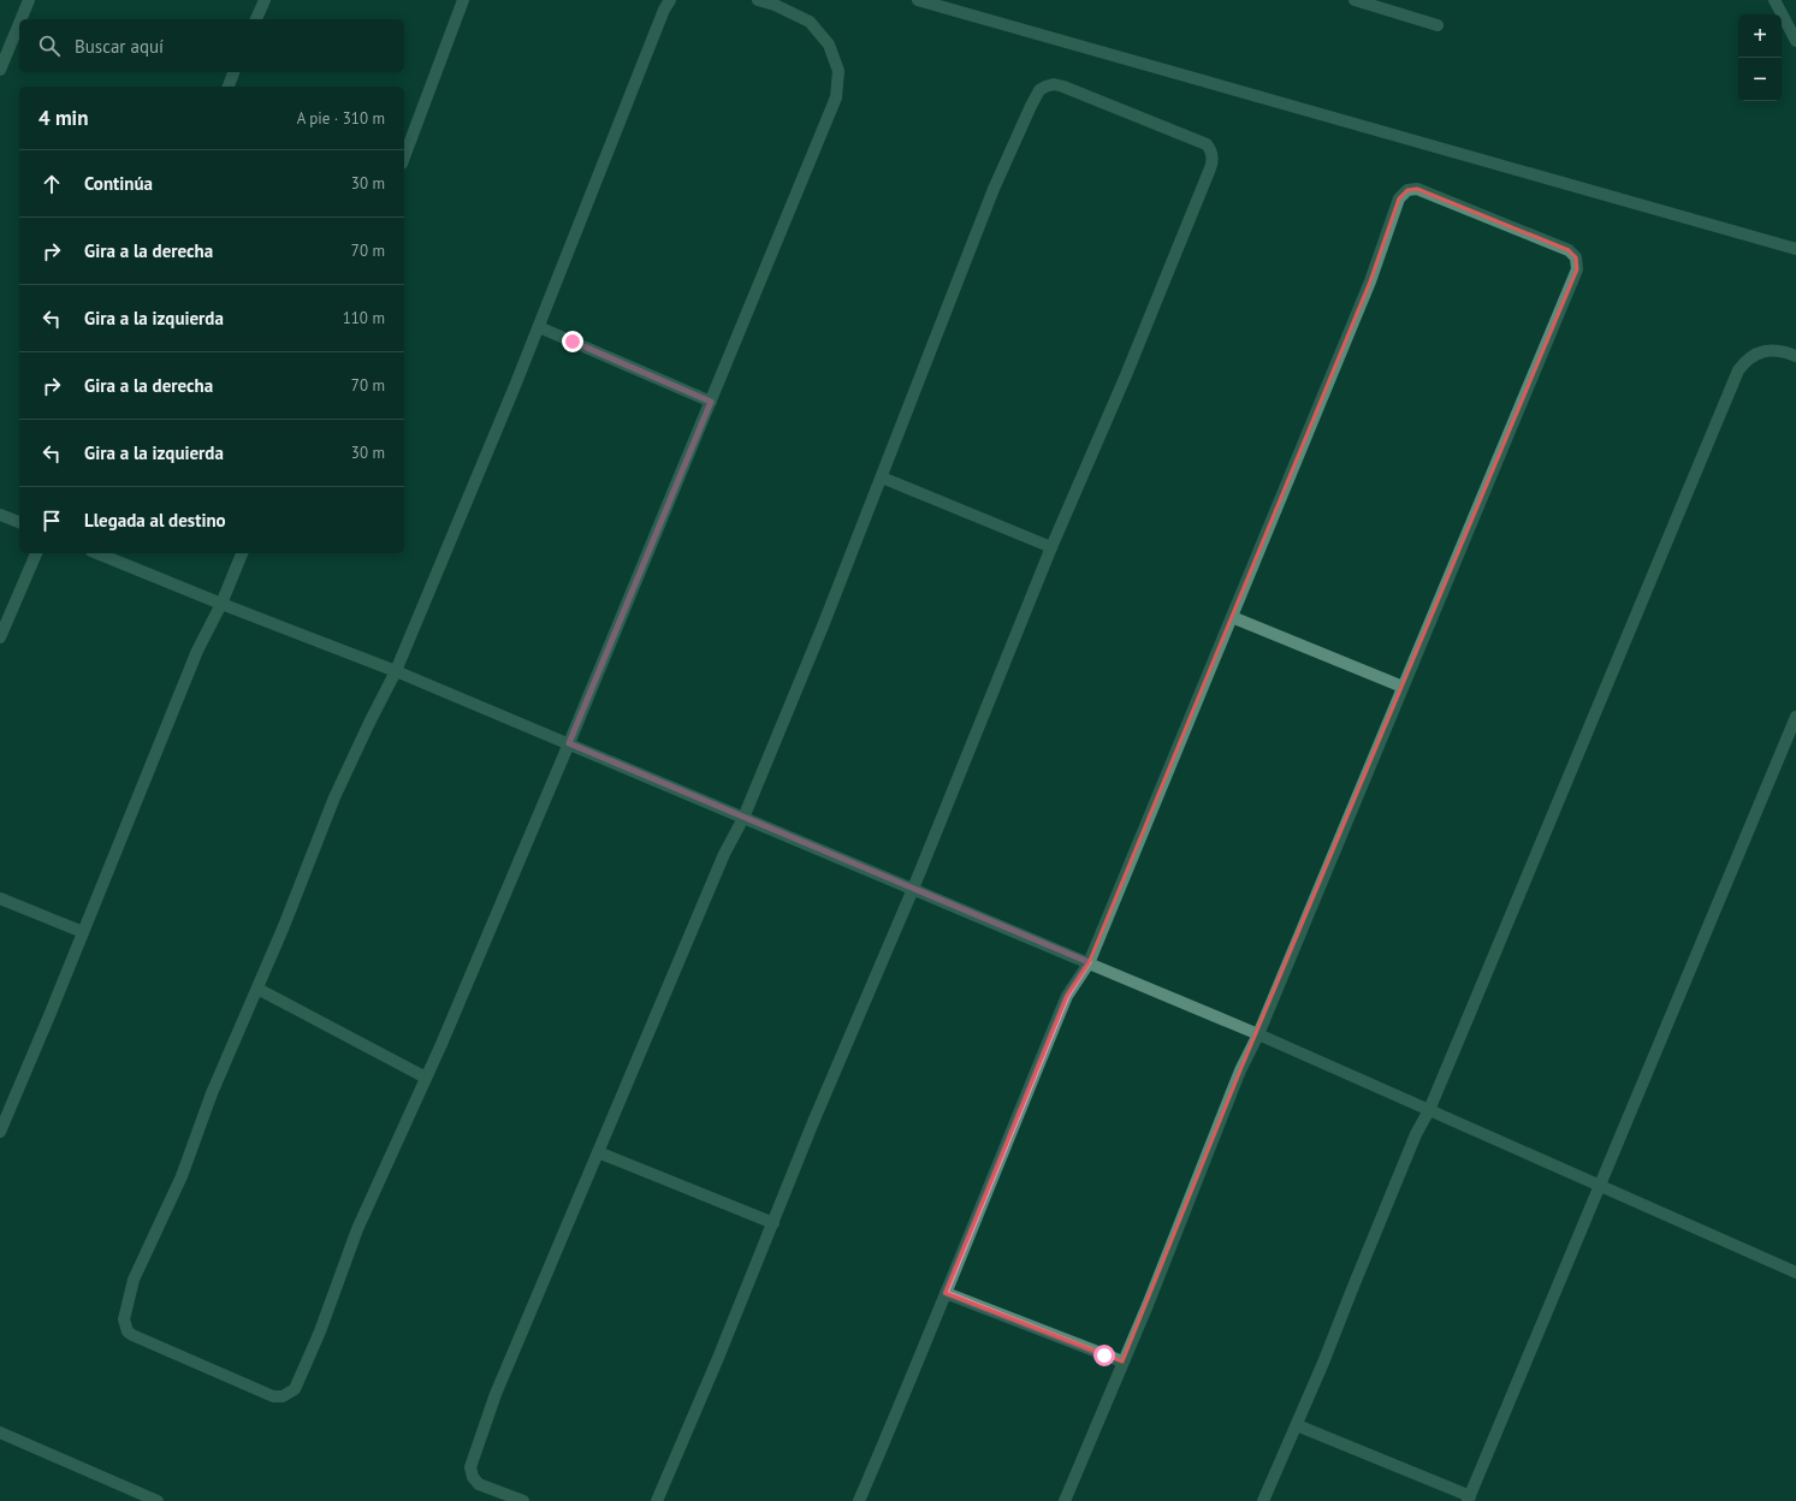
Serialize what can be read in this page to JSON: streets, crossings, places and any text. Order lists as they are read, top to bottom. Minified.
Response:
{"page":{"map_buttons":["+","−"],"search":"Buscar aquí","heading":["4 min","A pie · 310 m"],"list":[["Continúa","30 m"],["Gira a la derecha","70 m"],["Gira a la izquierda","110 m"],["Gira a la derecha","70 m"],["Gira a la izquierda","30 m"],"Llegada al destino"]}}
